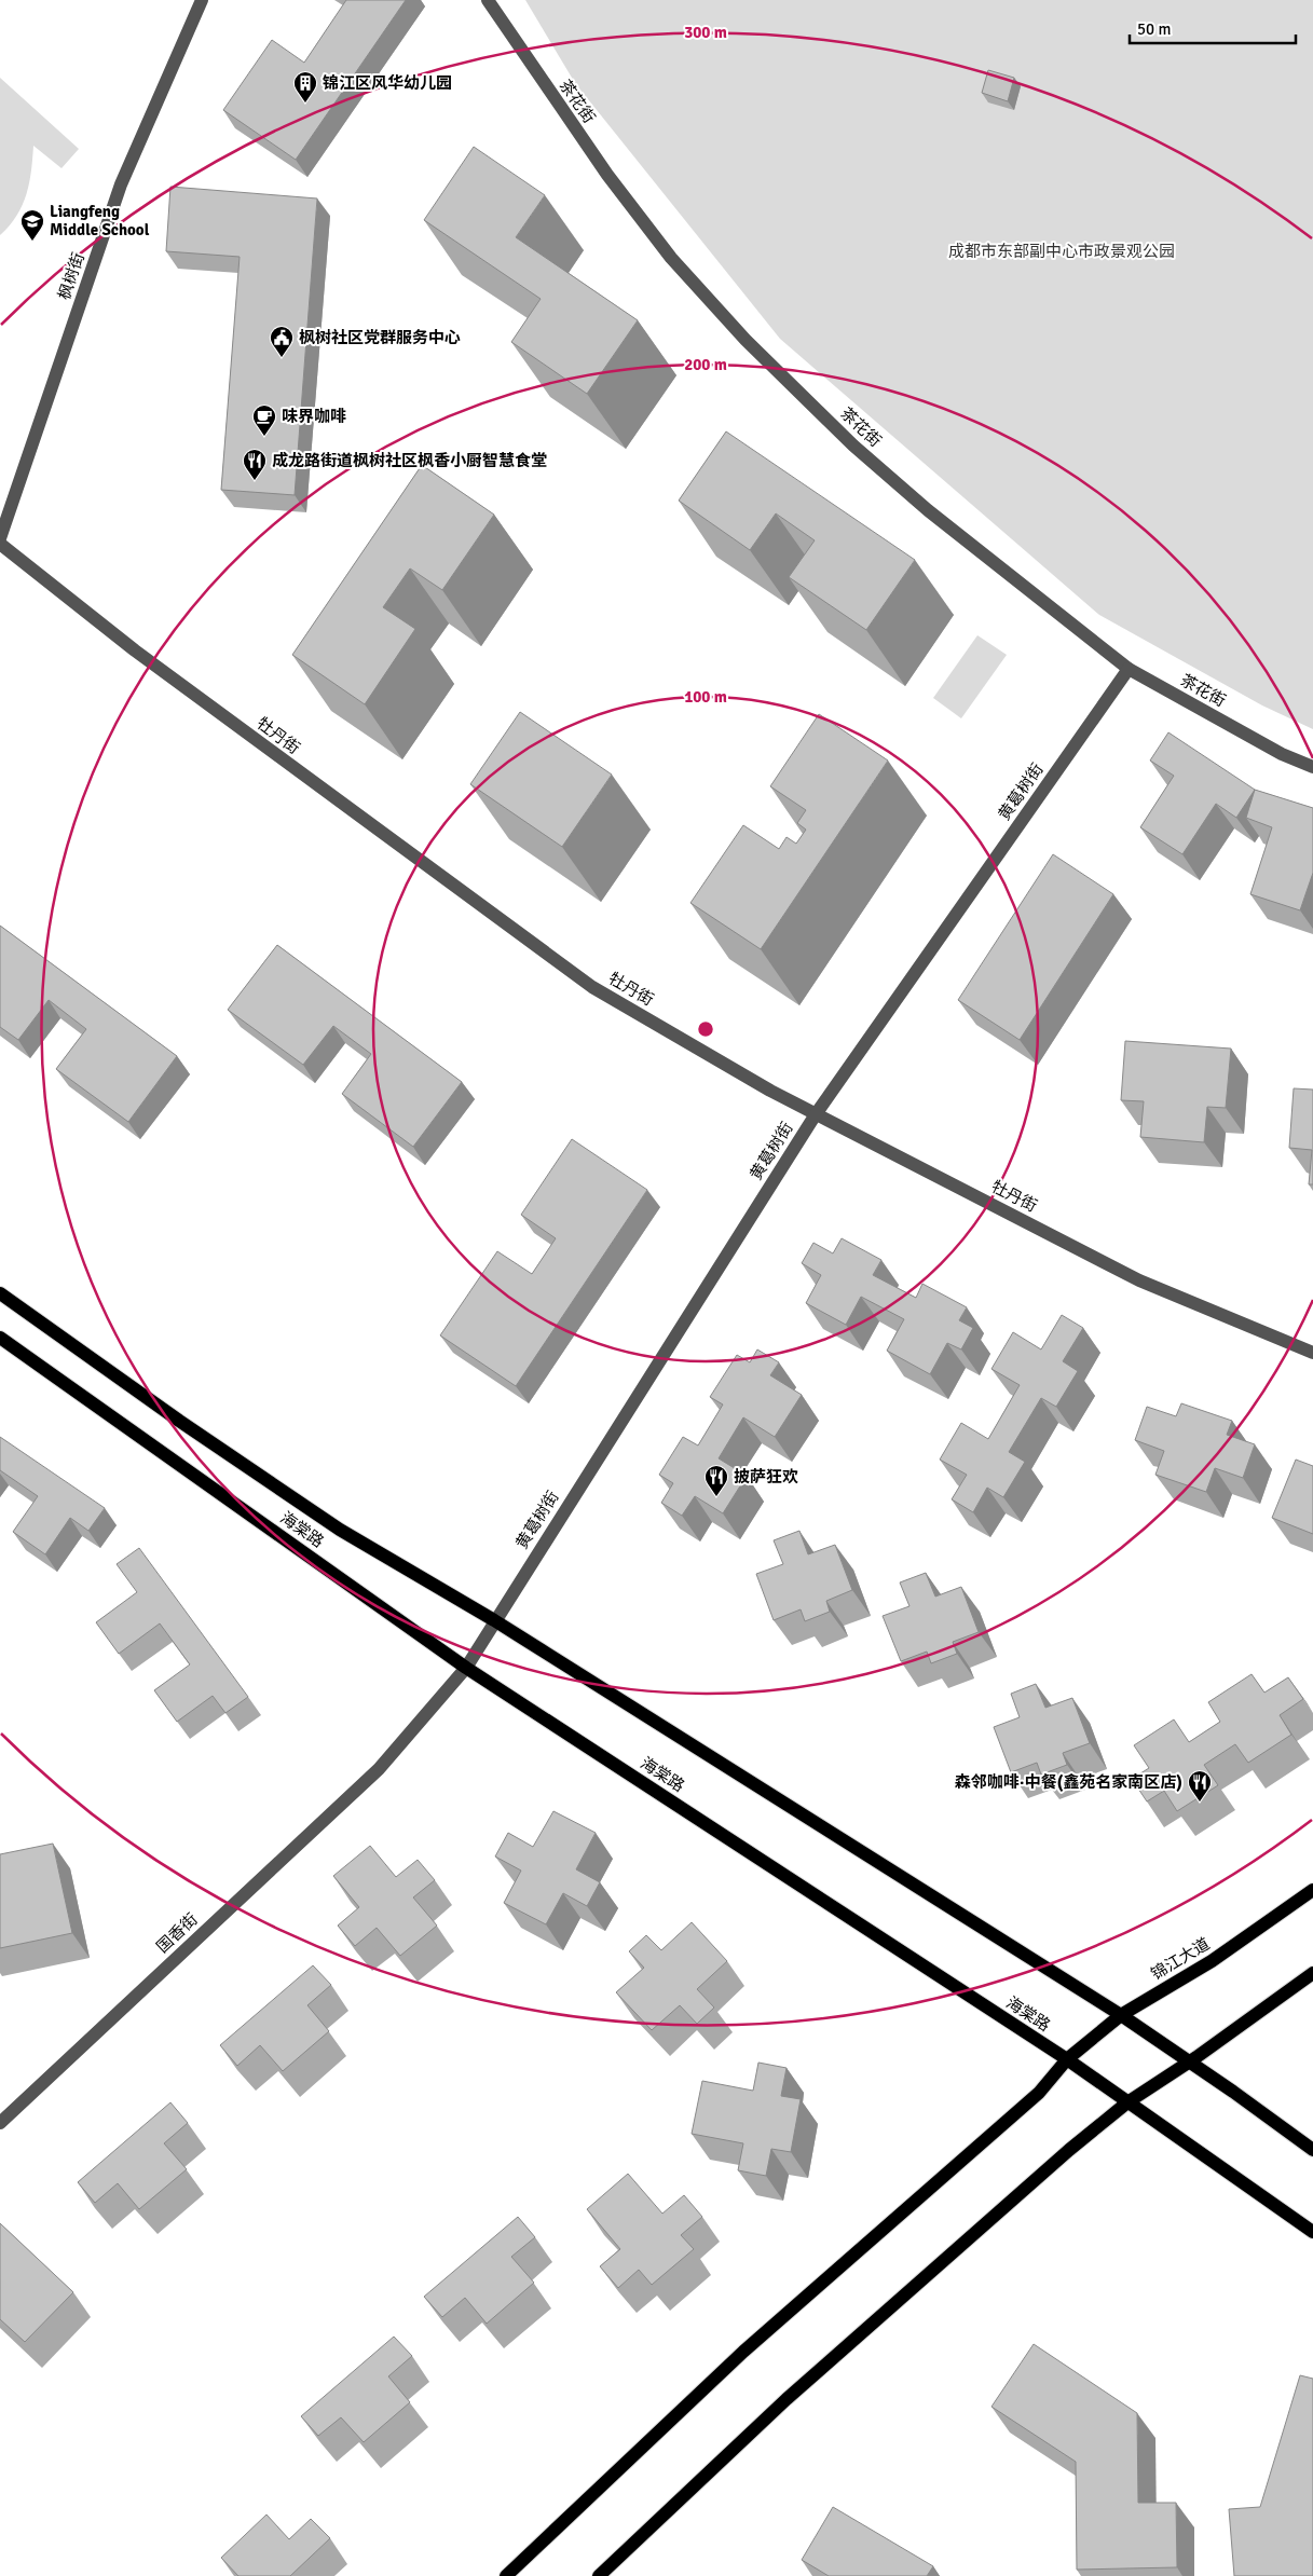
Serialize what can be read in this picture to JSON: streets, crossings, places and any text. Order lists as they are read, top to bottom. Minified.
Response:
{"streets":{"main road":["海棠路","锦江大道"],"street":["茶花街","枫树街","牡丹街","黄葛树街","国香街"]},"crossings":[["茶花街","黄葛树街"],["牡丹街","黄葛树街"],["黄葛树街","海棠路"],["黄葛树街","国香街"],["海棠路","国香街"],["海棠路","锦江大道"]],"parks":["成都市东部副中心市政景观公园"],"places":{"building":["锦江区风华幼儿园"],"school or university":["Liangfeng Middle School"],"public building":["枫树社区党群服务中心"],"cafe":["味界咖啡"],"restaurant":["成龙路街道枫树社区枫香小厨智慧食堂","披萨狂欢","森邻咖啡·中餐(鑫苑名家南区店)"]},"scale_bar":"50 m","rings":["300 m","200 m","100 m"]}
